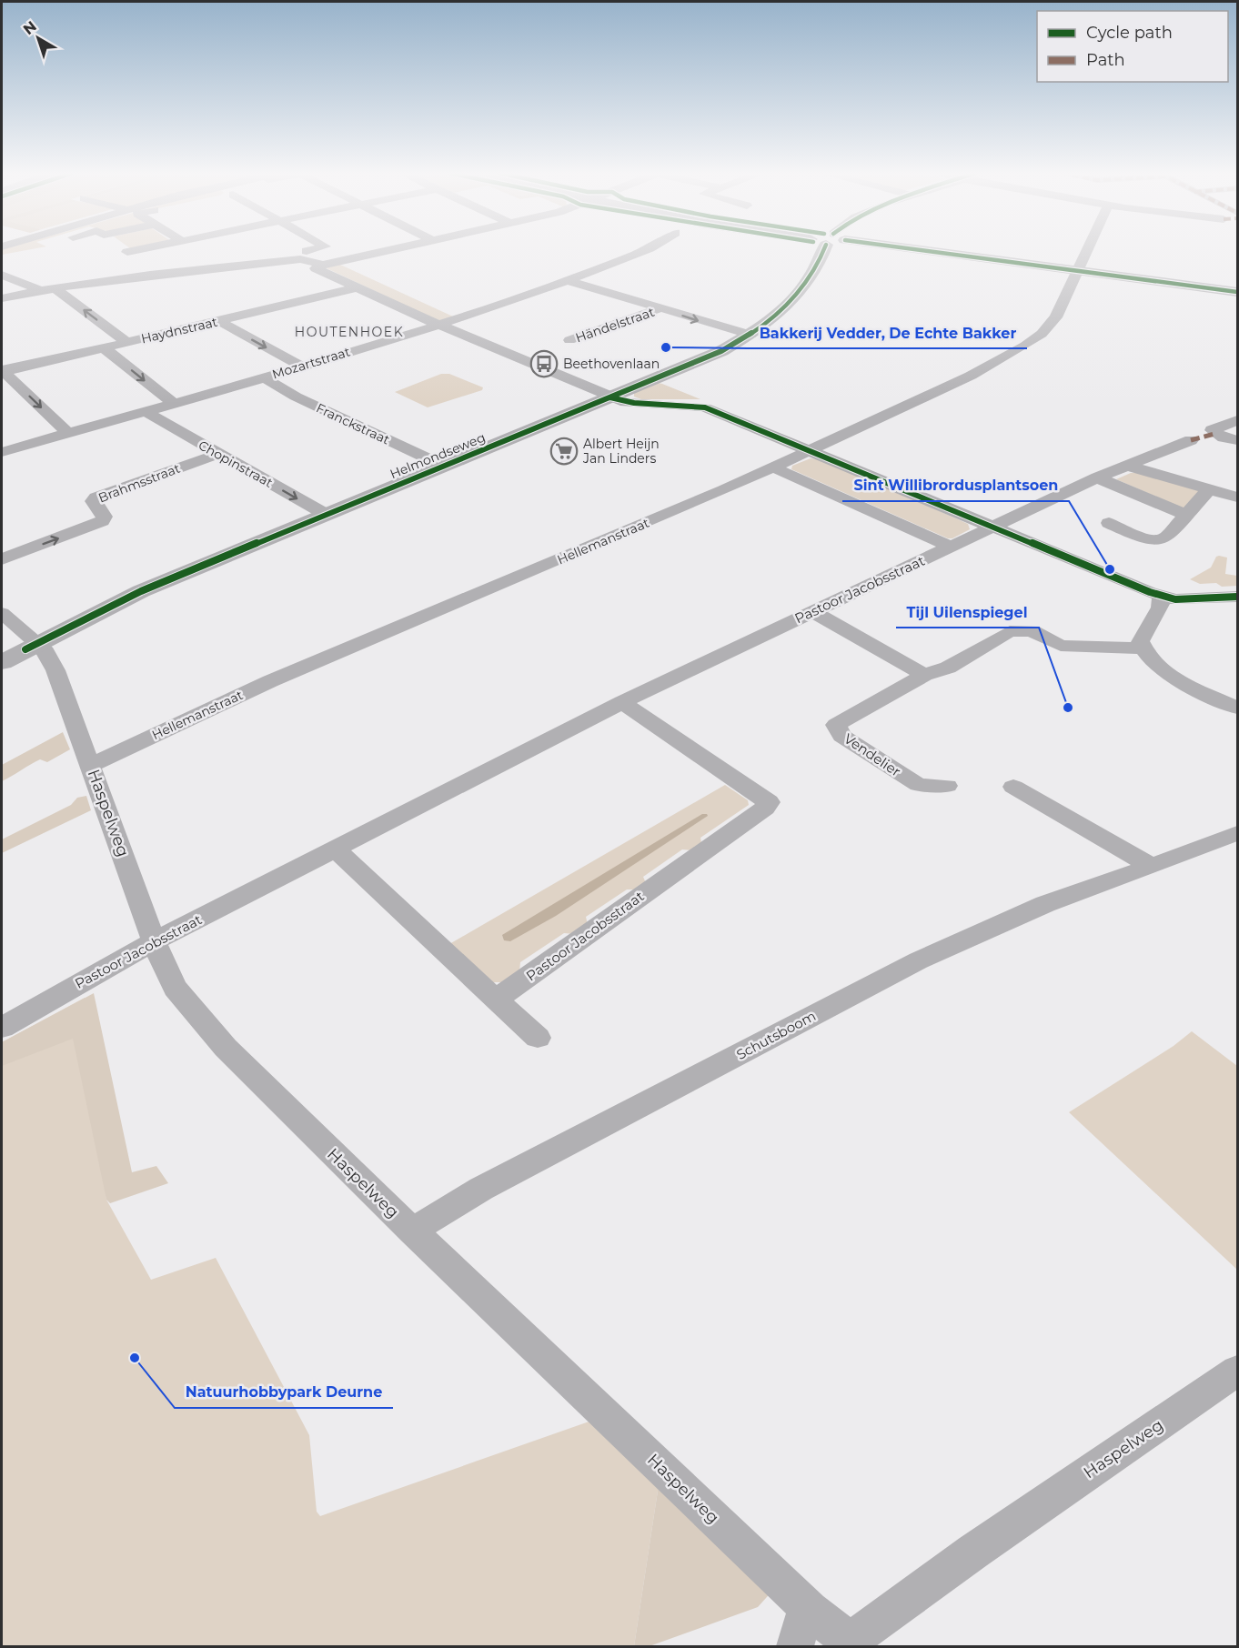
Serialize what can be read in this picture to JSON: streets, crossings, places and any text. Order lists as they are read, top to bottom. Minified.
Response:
{"streets":{"street":["Händelstraat","Haydnstraat","Mozartstraat","Franckstraat","Helmondseweg","Chopinstraat","Brahmsstraat","Hellemanstraat","Pastoor Jacobsstraat","Vendelier","Haspelweg","Schutsboom"]},"crossings":[["Händelstraat","Mozartstraat"],["Händelstraat","Helmondseweg"],["Mozartstraat","Franckstraat"],["Mozartstraat","Chopinstraat"],["Franckstraat","Helmondseweg"],["Helmondseweg","Chopinstraat"],["Helmondseweg","Haspelweg"],["Chopinstraat","Brahmsstraat"],["Hellemanstraat","Haspelweg"],["Pastoor Jacobsstraat","Haspelweg"],["Haspelweg","Schutsboom"]],"one_way":["Chopinstraat"],"districts":["HOUTENHOEK"],"places":{"other":["Bakkerij Vedder, De Echte Bakker","Sint Willibrordusplantsoen","Tijl Uilenspiegel","Natuurhobbypark Deurne"],"bus stop":["Beethovenlaan"],"supermarket":["Albert Heijn Jan Linders"]},"legend":["Cycle path","Path"],"north":"top left"}
